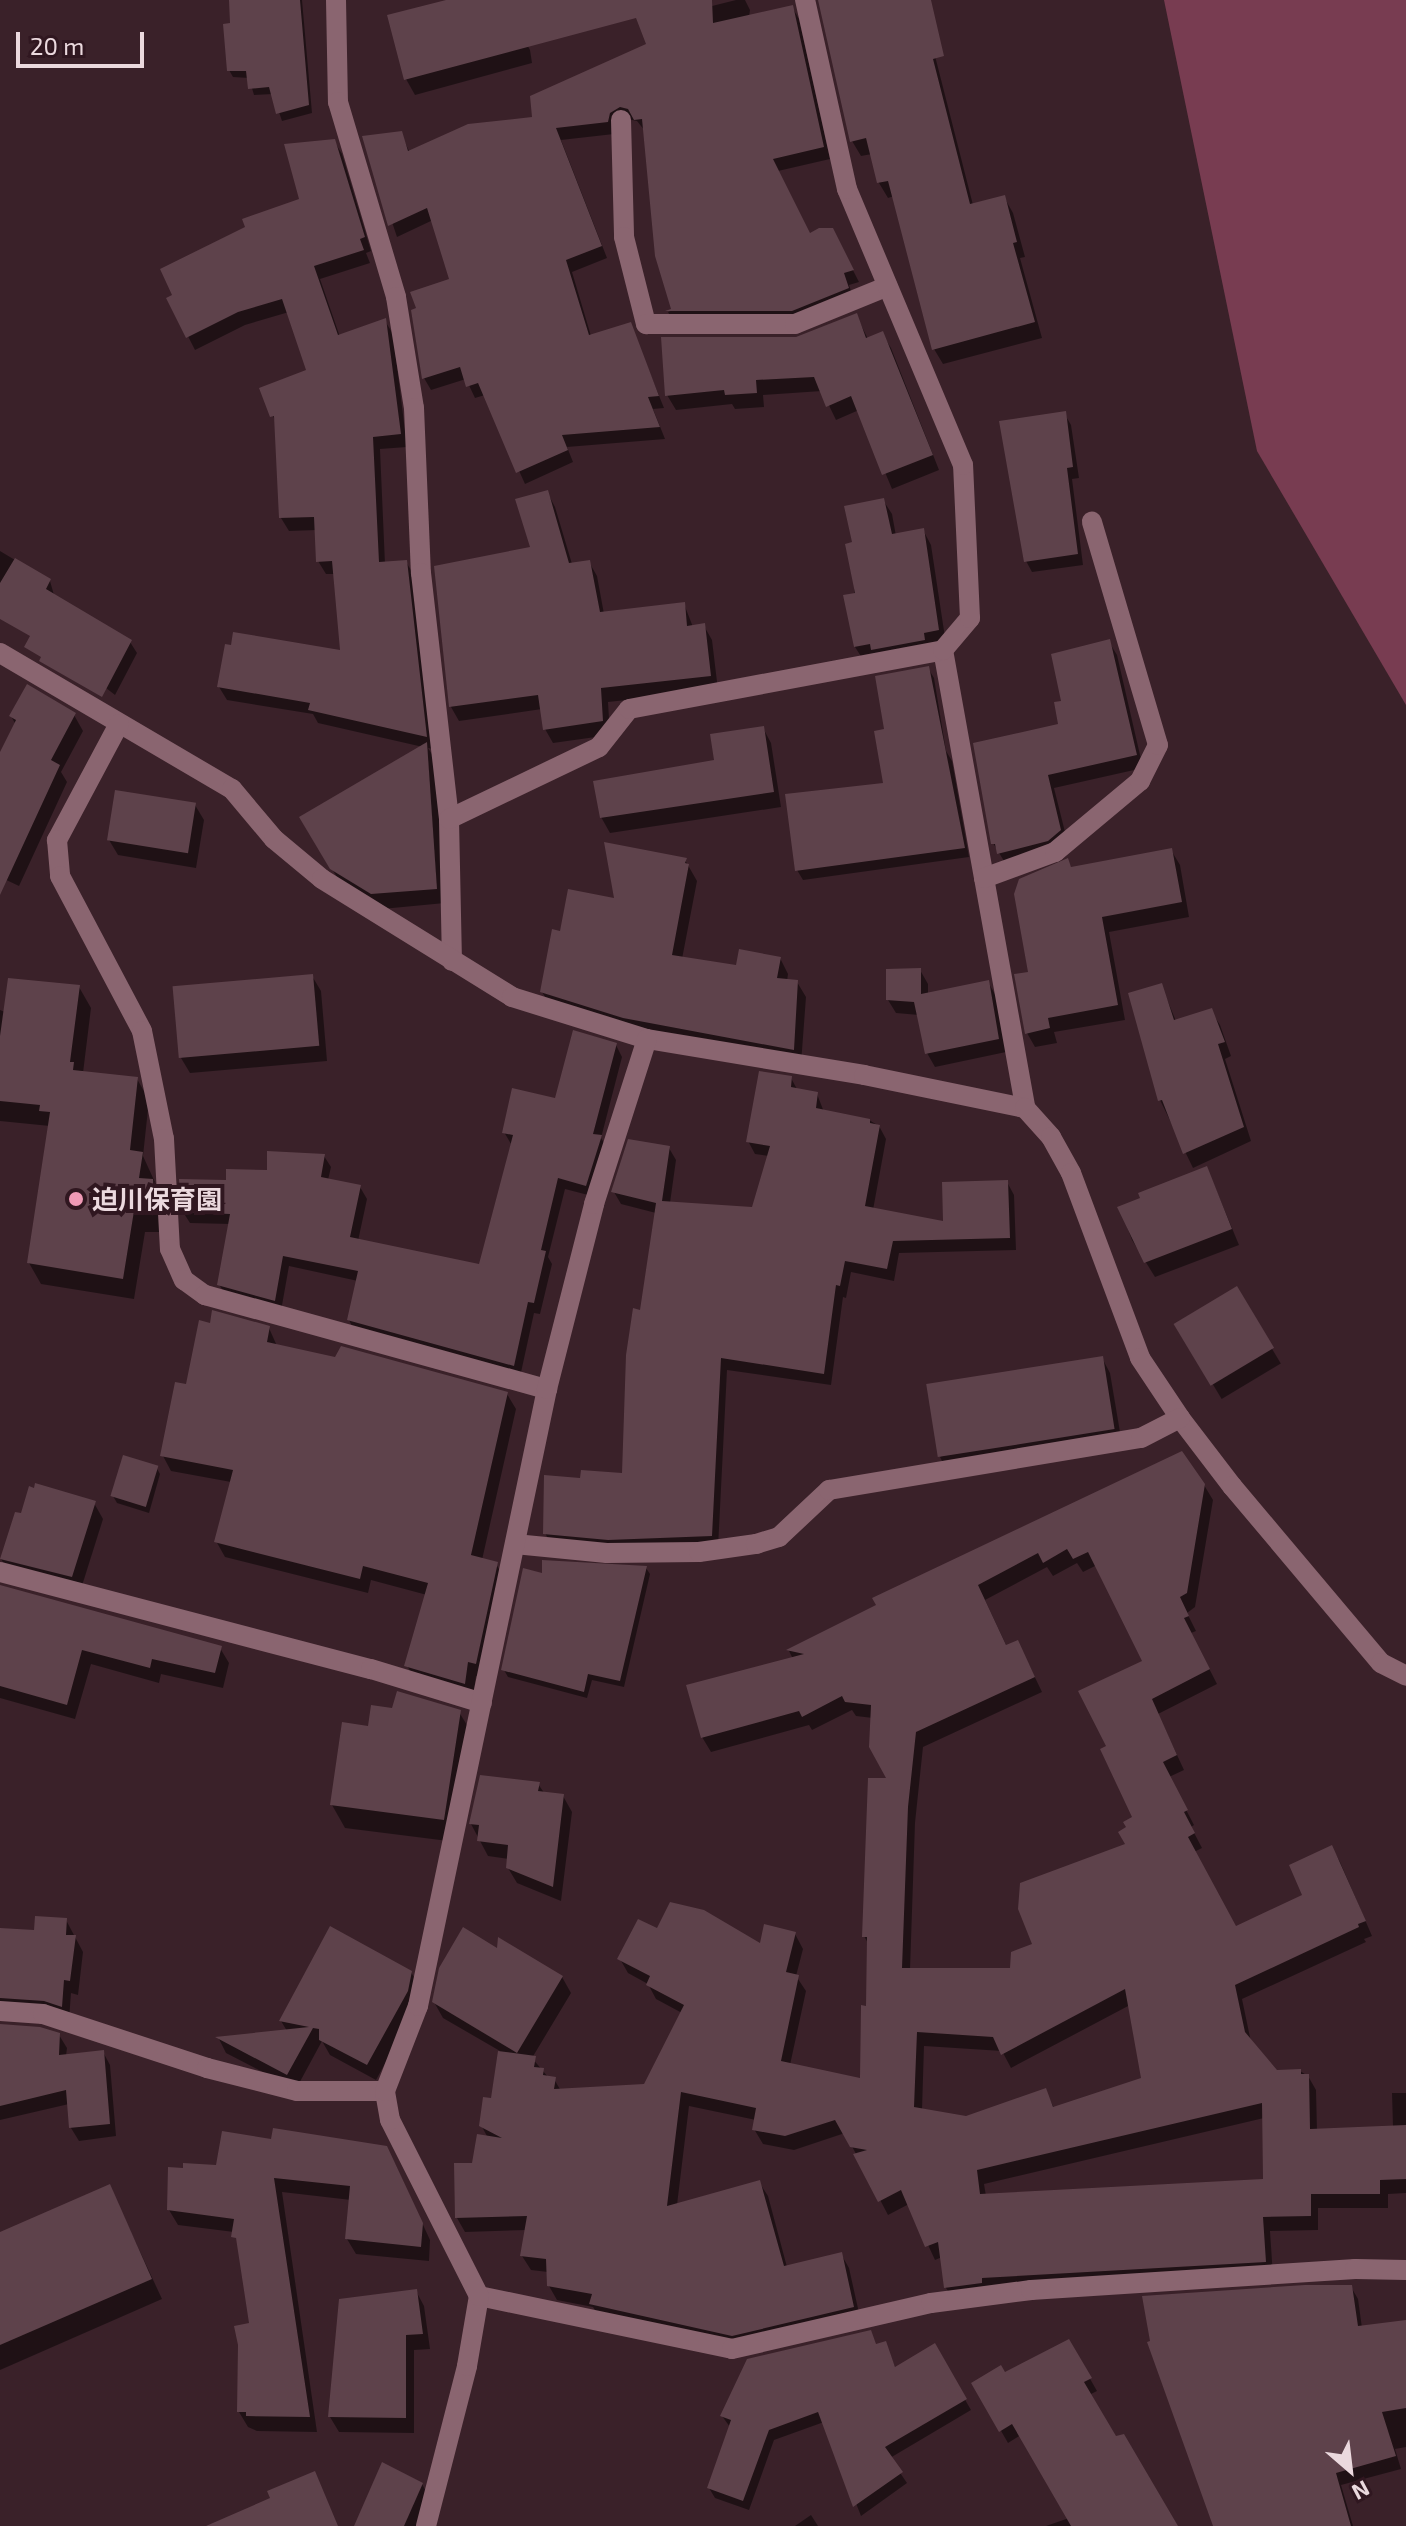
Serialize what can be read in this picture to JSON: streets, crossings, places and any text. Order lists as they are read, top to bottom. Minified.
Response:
{"places":["迫川保育園"],"scale_bar":"20 m","north":"bottom right"}
